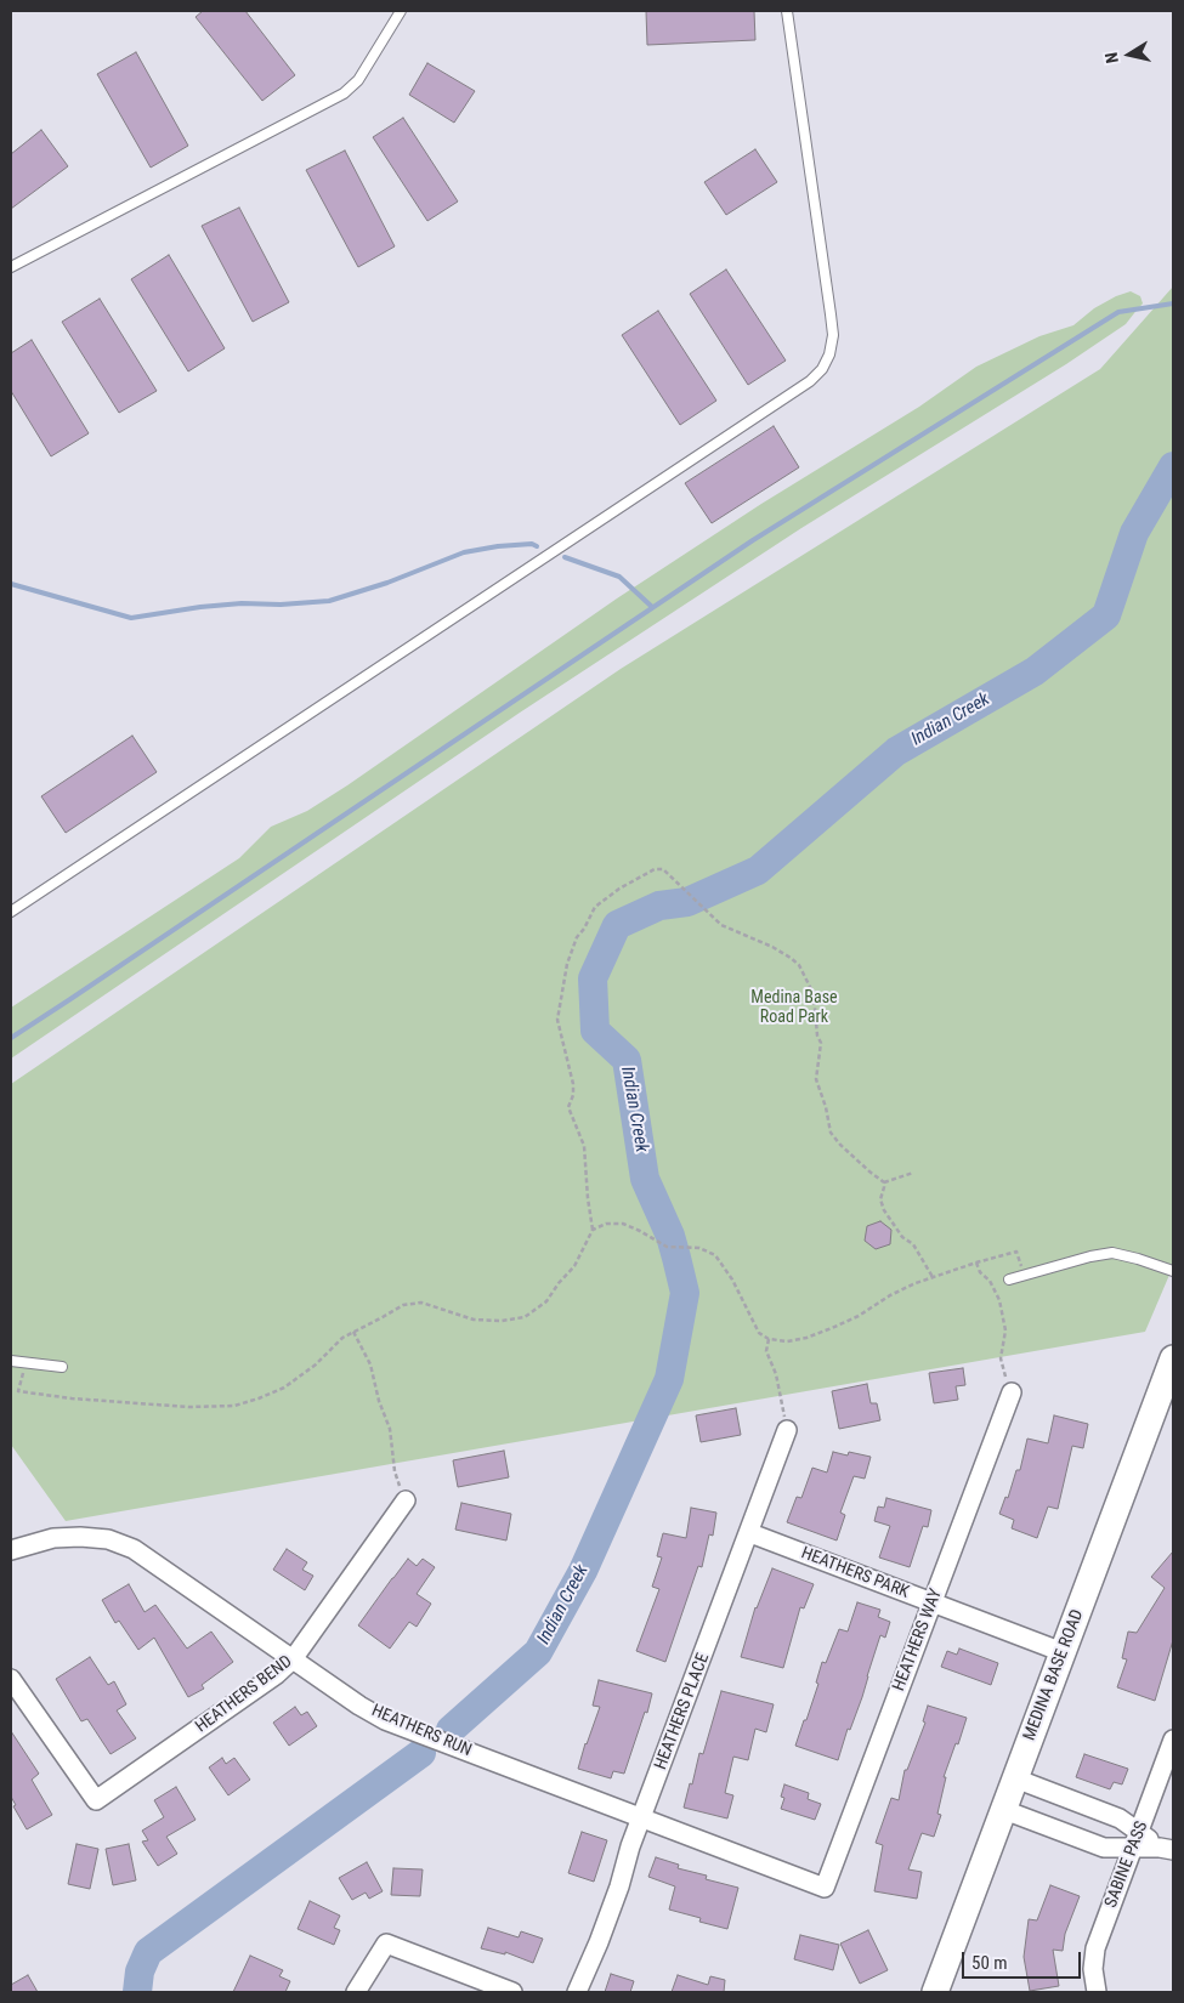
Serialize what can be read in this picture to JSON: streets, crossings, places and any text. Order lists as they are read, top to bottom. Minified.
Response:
{"streets":{"street":["HEATHERS PARK","HEATHERS WAY","MEDINA BASE ROAD","HEATHERS BEND","HEATHERS PLACE","HEATHERS RUN","SABINE PASS"]},"crossings":[["HEATHERS PARK","HEATHERS WAY"],["HEATHERS PARK","MEDINA BASE ROAD"],["HEATHERS PARK","HEATHERS PLACE"],["HEATHERS WAY","HEATHERS RUN"],["HEATHERS BEND","HEATHERS RUN"],["HEATHERS PLACE","HEATHERS RUN"]],"water":["Indian Creek"],"parks":["Medina Base Road Park"],"scale_bar":"50 m","north":"left"}
